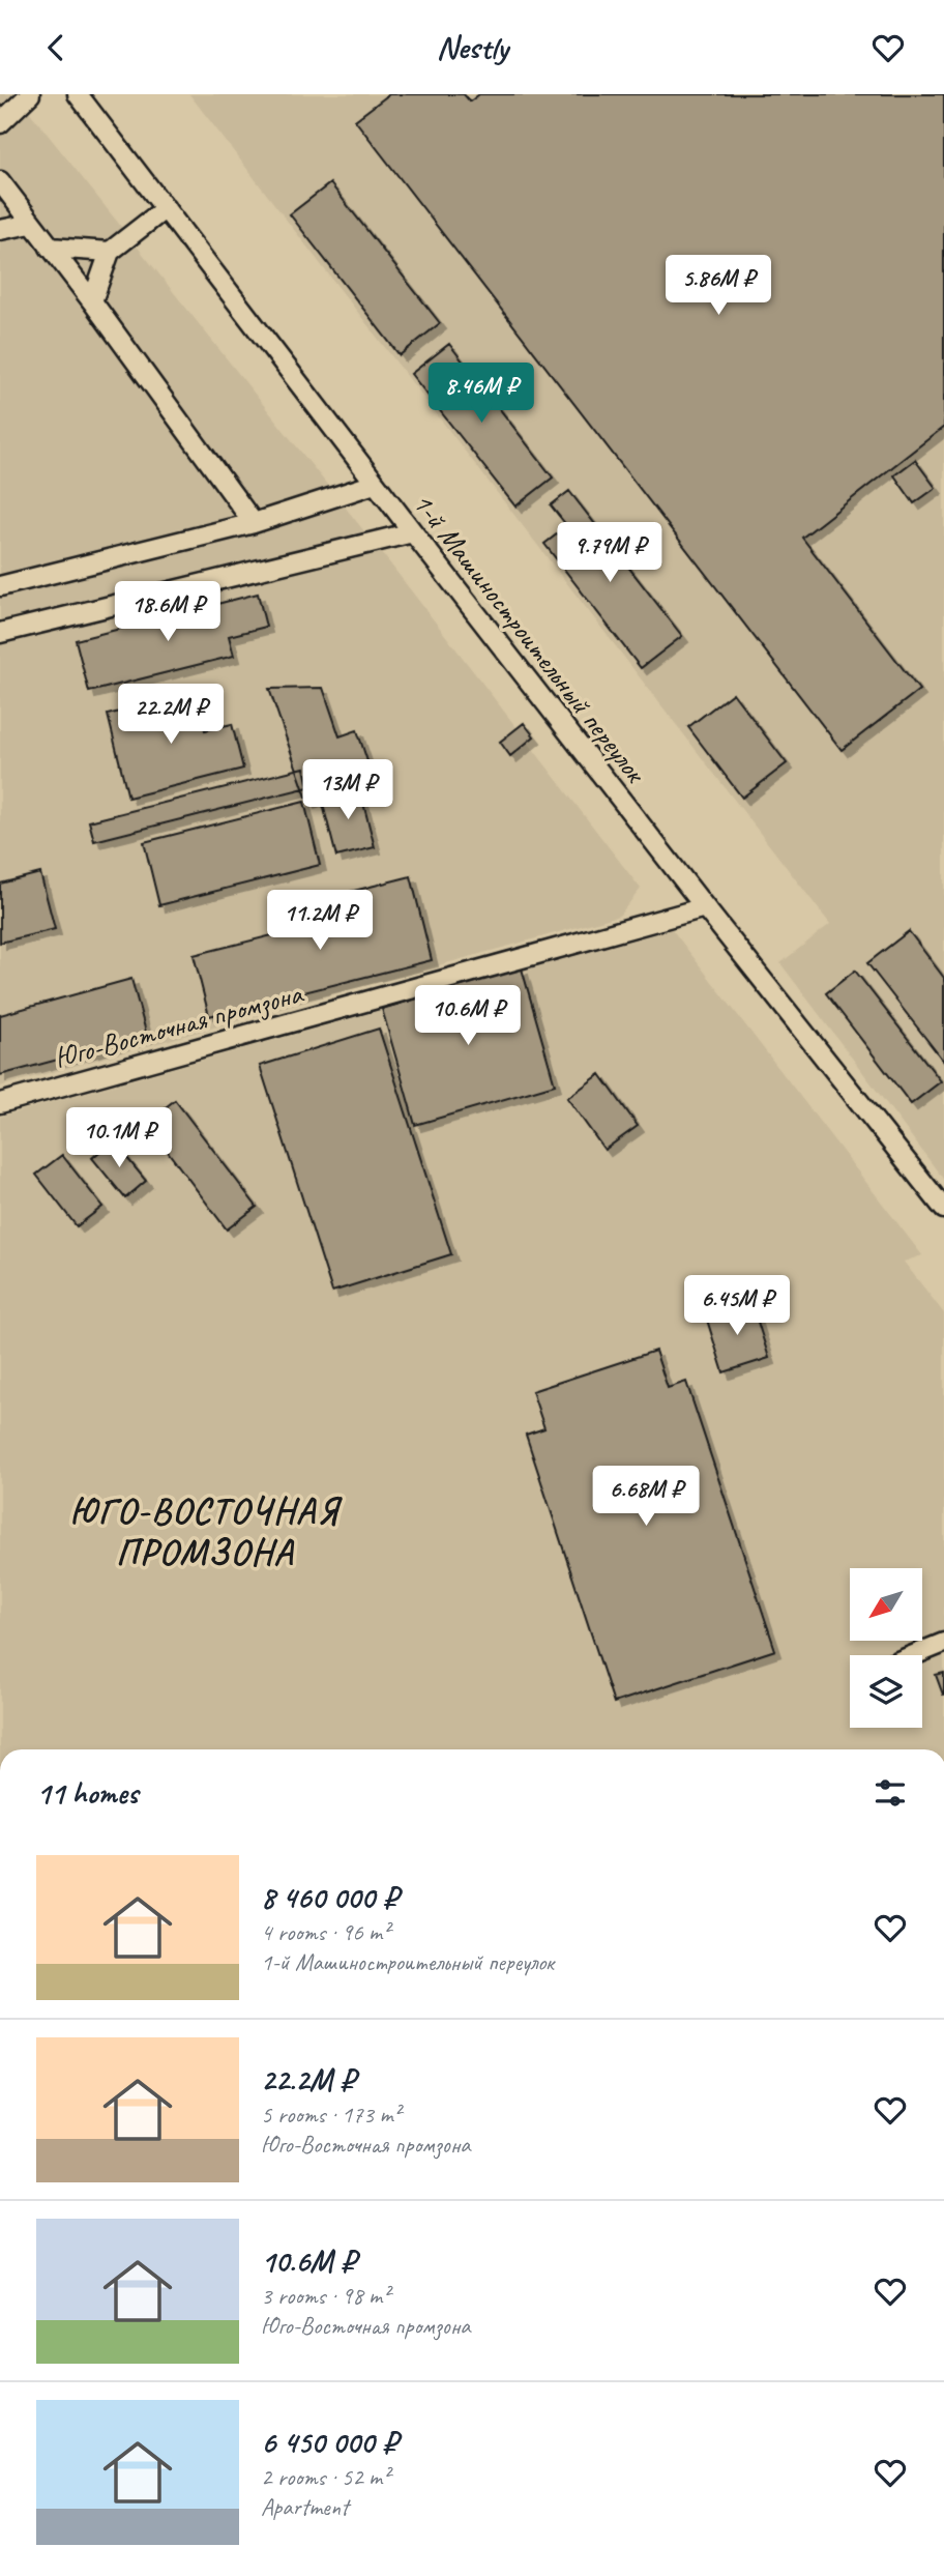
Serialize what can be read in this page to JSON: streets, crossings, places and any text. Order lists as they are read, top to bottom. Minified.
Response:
{"streets":{"street":["1-й Машиностроительный переулок","Юго-Восточная промзона"]},"crossings":[["1-й Машиностроительный переулок","Юго-Восточная промзона"]],"districts":["ЮГО-ВОСТОЧНАЯ ПРОМЗОНА"],"north":"bottom left","page":{"header":"Nestly","price":["5.86M ₽","8.46M ₽","9.79M ₽","18.6M ₽","22.2M ₽","13M ₽","11.2M ₽","10.6M ₽","10.1M ₽","6.45M ₽","6.68M ₽"],"heading":"11 homes","list":[{"name":"8 460 000 ₽","note":"4 rooms · 96 m² · 1-й Машиностроительный переулок"},{"name":"22.2M ₽","note":"5 rooms · 173 m² · Юго-Восточная промзона"},{"name":"10.6M ₽","note":"3 rooms · 98 m² · Юго-Восточная промзона"},{"name":"6 450 000 ₽","note":"2 rooms · 52 m² · Apartment"}]}}
